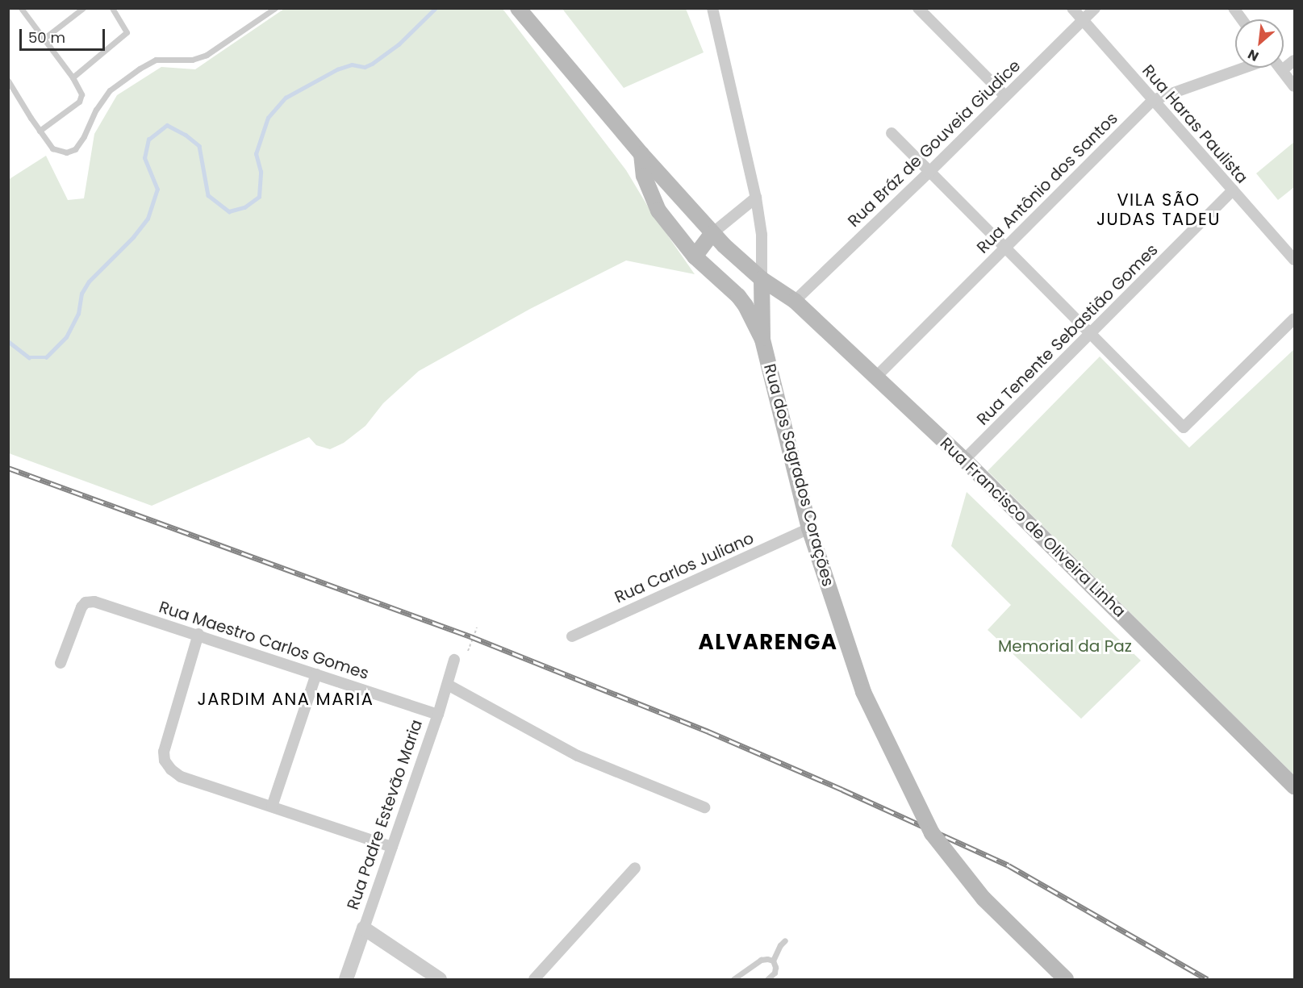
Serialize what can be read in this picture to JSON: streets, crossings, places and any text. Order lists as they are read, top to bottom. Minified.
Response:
{"streets":{"main road":["Rua dos Sagrados Corações","Rua Francisco de Oliveira Linha"],"street":["Rua Haras Paulista","Rua Bráz de Gouveia Giudice","Rua Antônio dos Santos","Rua Tenente Sebastião Gomes","Rua Carlos Juliano","Rua Maestro Carlos Gomes","Rua Padre Estevão Maria"]},"crossings":[["Rua Haras Paulista","Rua Bráz de Gouveia Giudice"],["Rua Haras Paulista","Rua Antônio dos Santos"],["Rua Haras Paulista","Rua Tenente Sebastião Gomes"],["Rua Bráz de Gouveia Giudice","Rua Francisco de Oliveira Linha"],["Rua Antônio dos Santos","Rua Francisco de Oliveira Linha"],["Rua Tenente Sebastião Gomes","Rua Francisco de Oliveira Linha"],["Rua dos Sagrados Corações","Rua Carlos Juliano"],["Rua Maestro Carlos Gomes","Rua Padre Estevão Maria"]],"districts":["VILA SÃO JUDAS TADEU","ALVARENGA","JARDIM ANA MARIA"],"parks":["Memorial da Paz"],"scale_bar":"50 m","north":"bottom left"}
